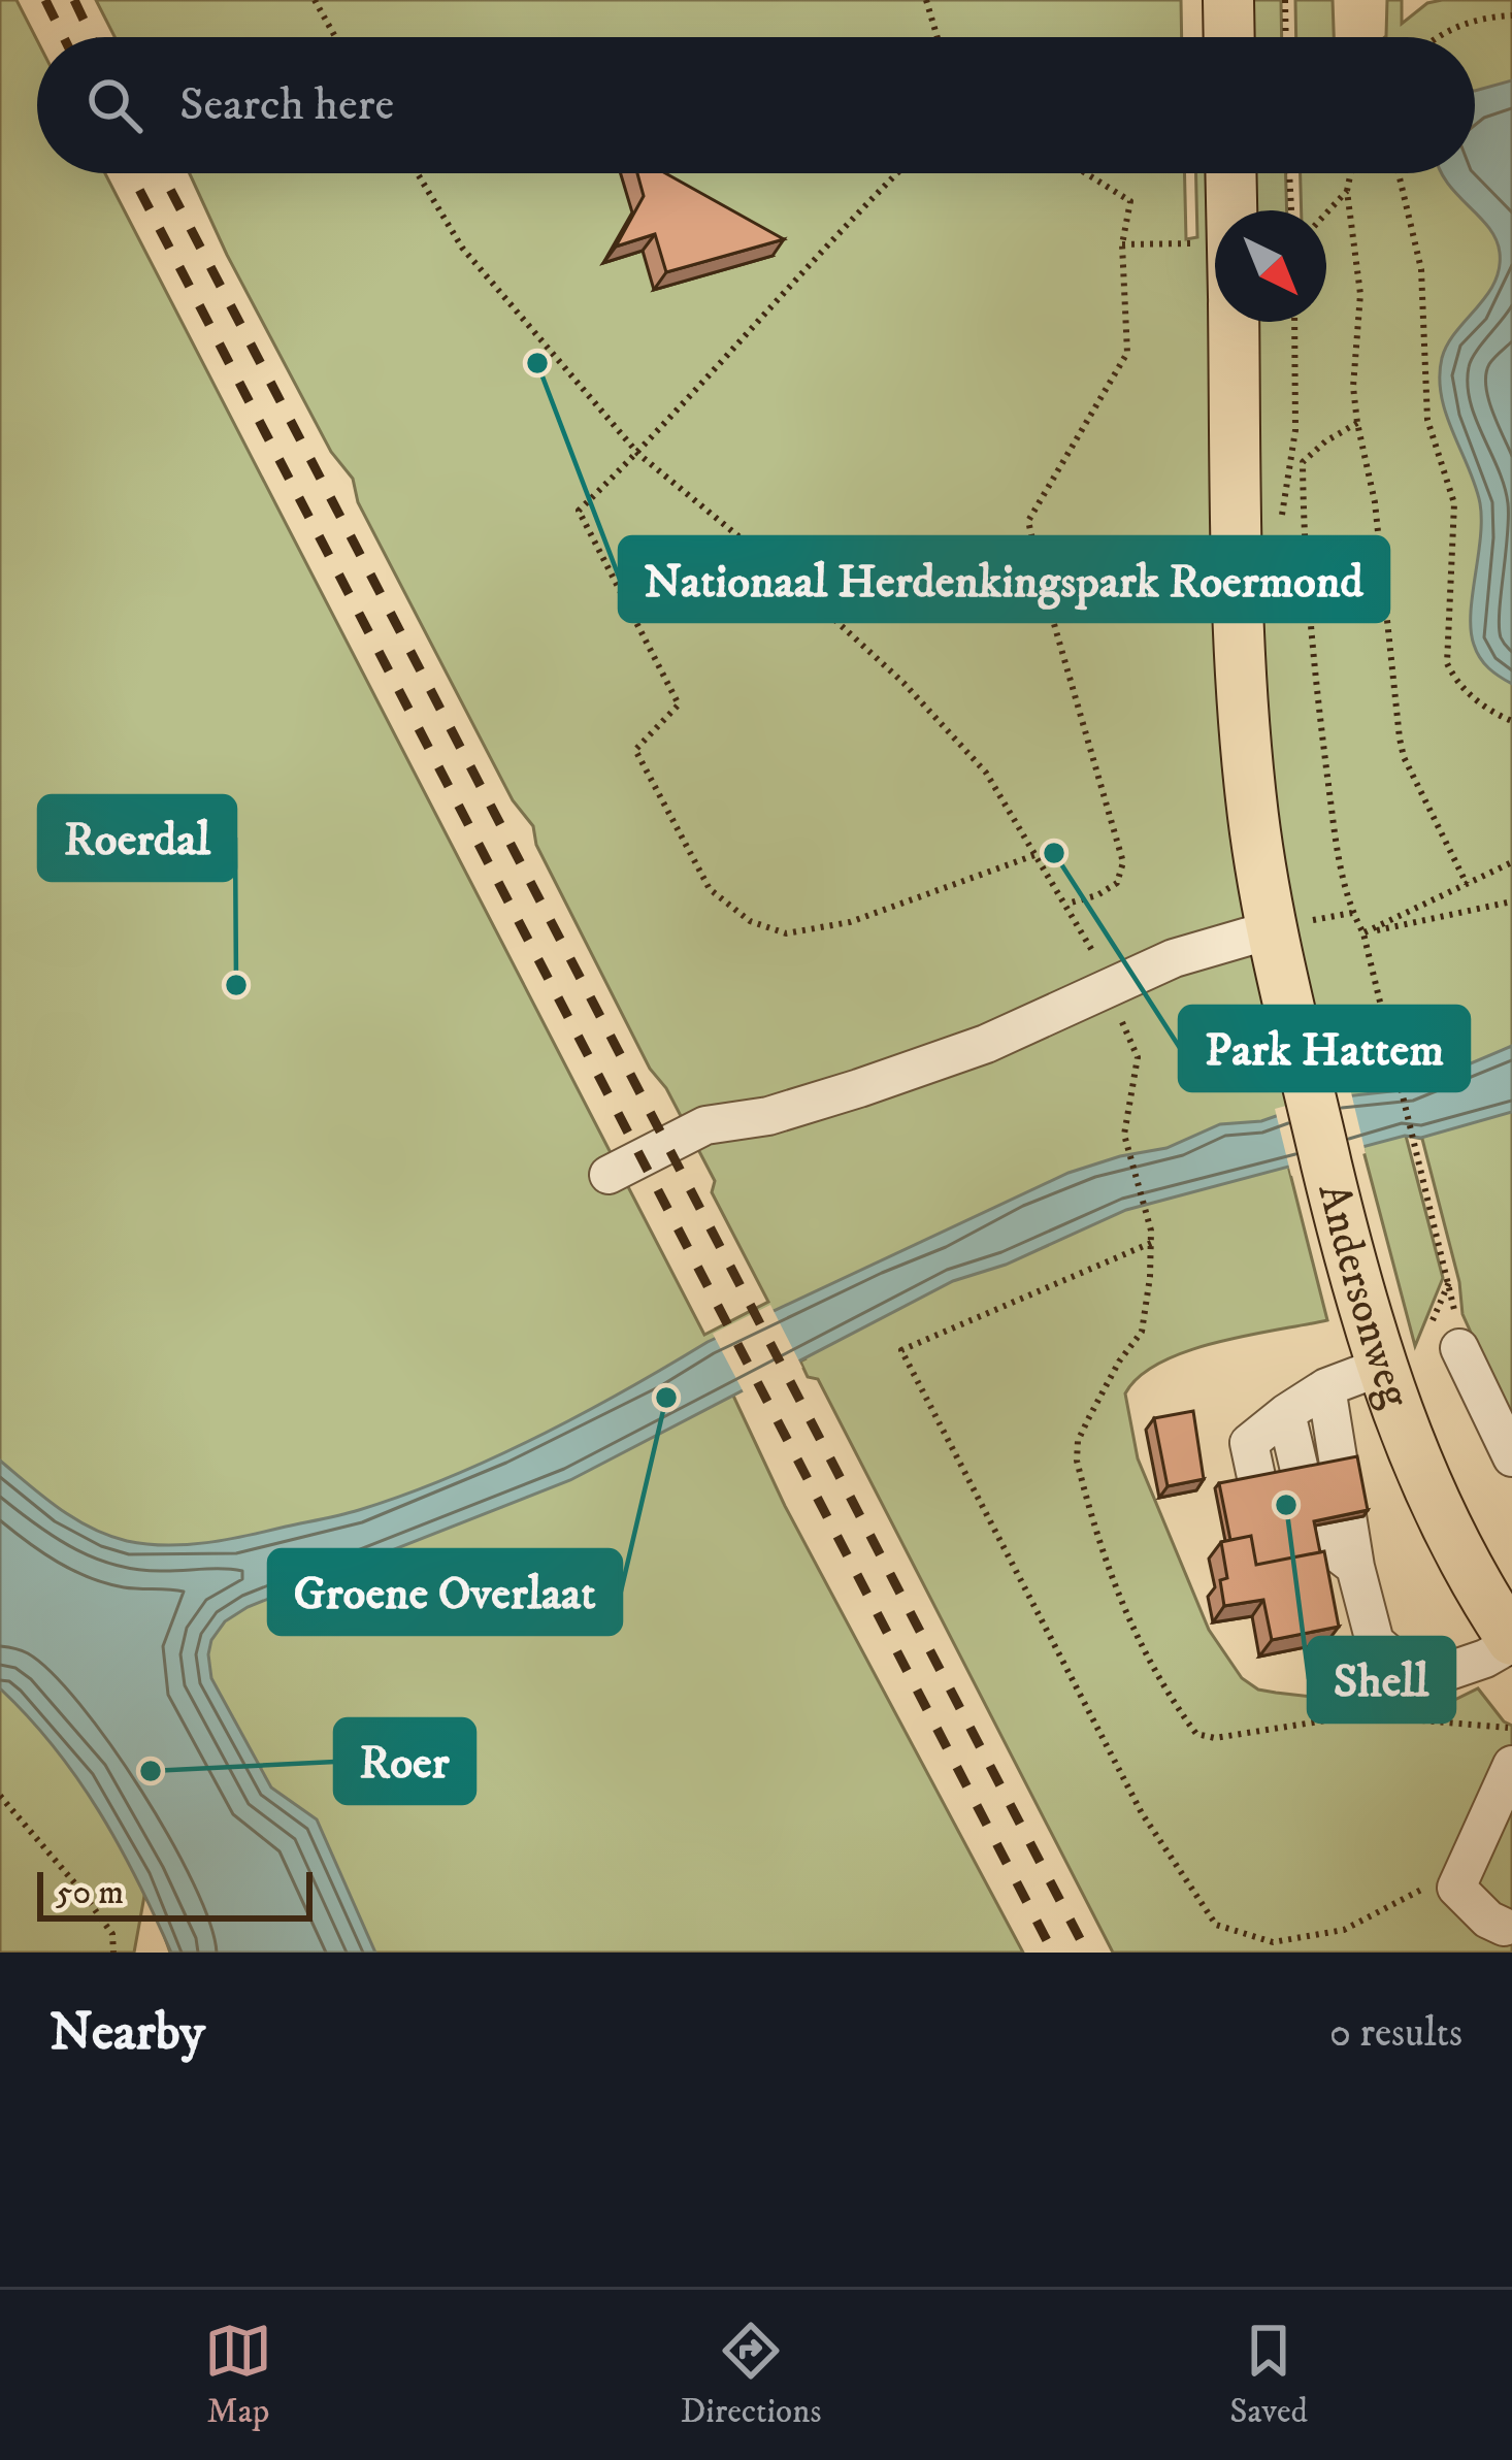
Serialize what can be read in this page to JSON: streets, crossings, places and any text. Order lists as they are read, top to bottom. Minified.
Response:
{"streets":{"main road":["Andersonweg"]},"places":["Nationaal Herdenkingspark Roermond","Park Hattem","Roerdal","Groene Overlaat","Shell","Roer"],"scale_bar":"50 m","north":"bottom right","page":{"search":"Search here","scale":"50 m","heading":["Nearby","0 results"],"nav":["Map","Directions","Saved"]}}
